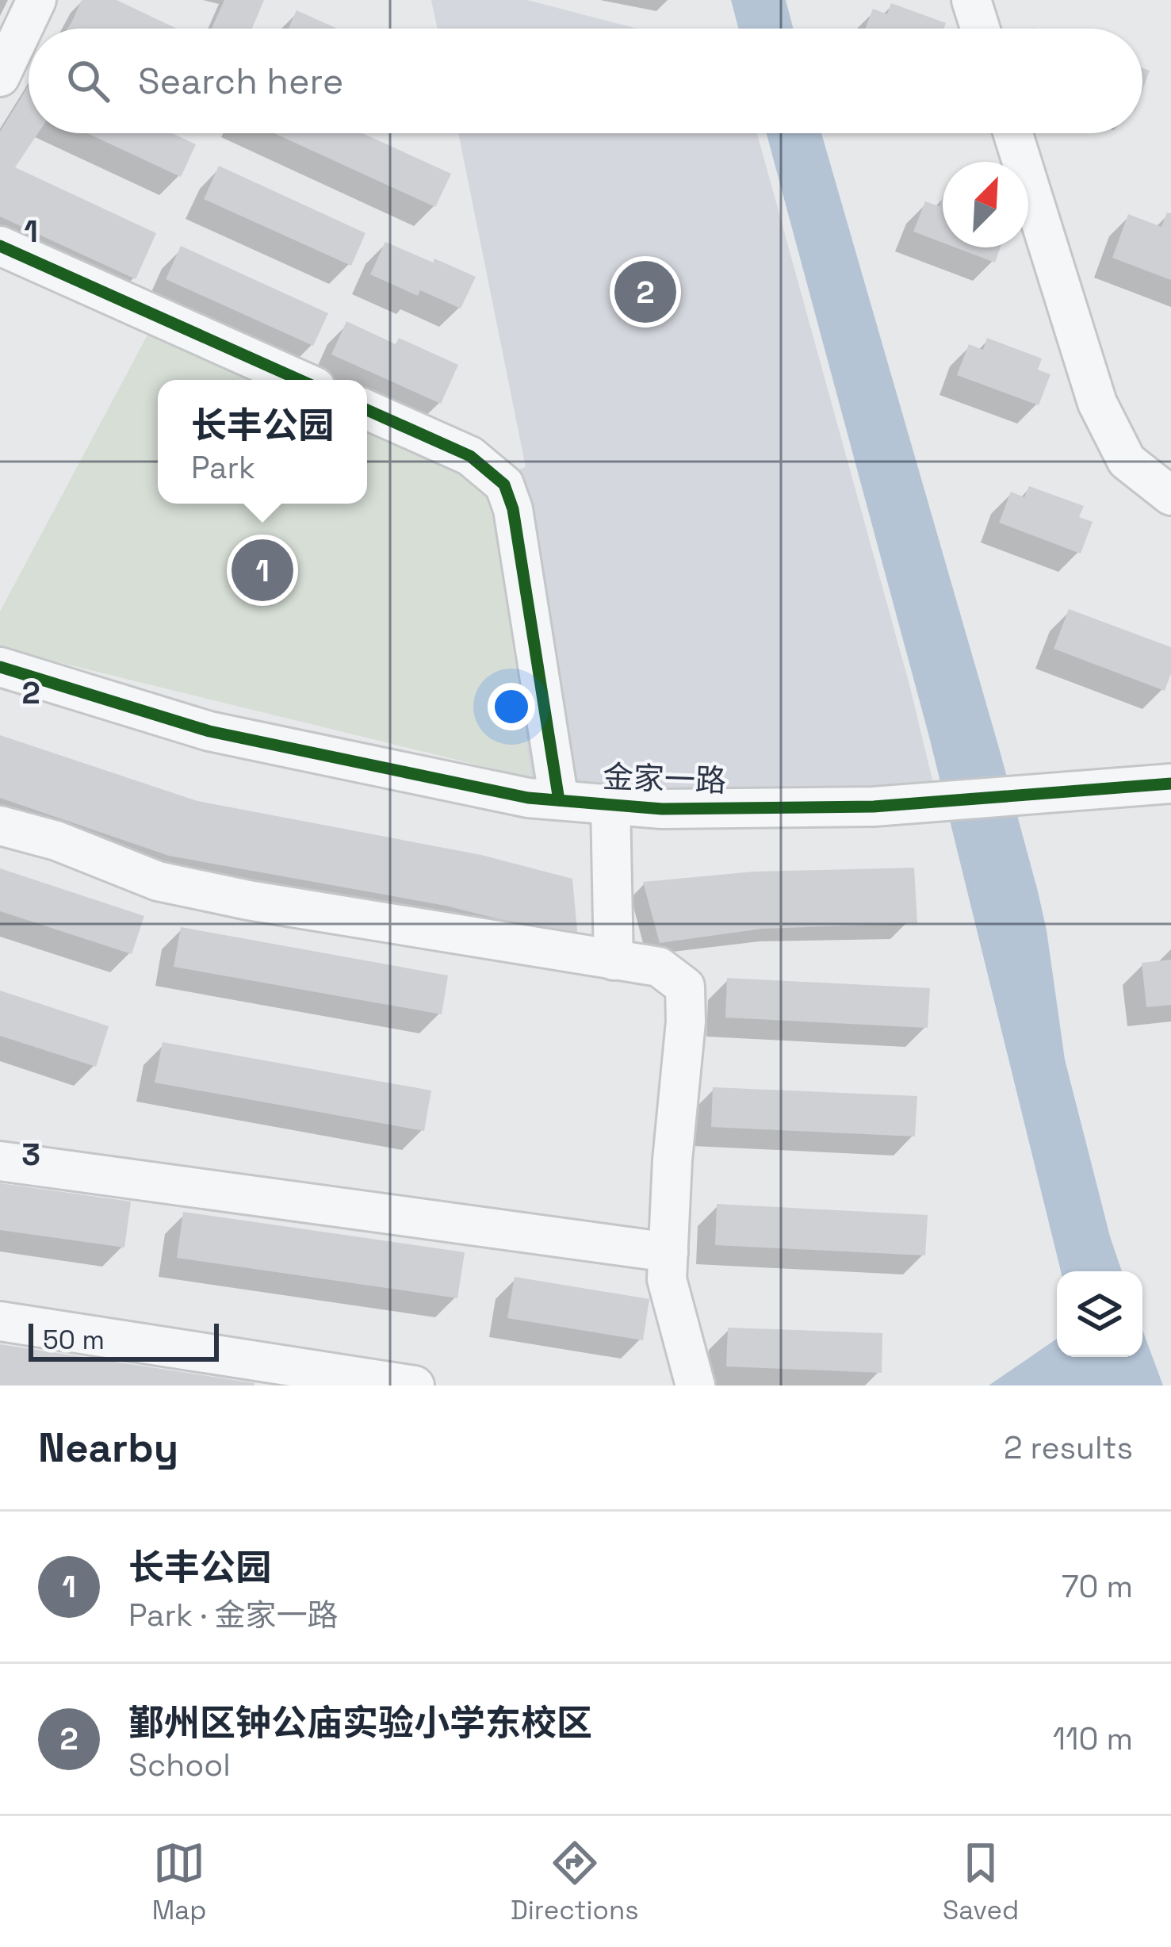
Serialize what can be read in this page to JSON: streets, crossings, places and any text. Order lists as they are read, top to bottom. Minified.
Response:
{"streets":{"street":["金家一路"]},"scale_bar":"50 m","north":"top right","page":{"search":"Search here","pins":["2","1"],"popup":["长丰公园","Park"],"scale":"50 m","heading":["Nearby","2 results"],"list":[{"mark":"1","name":"长丰公园","note":"Park · 金家一路","value":"70 m"},{"mark":"2","name":"鄞州区钟公庙实验小学东校区","note":"School","value":"110 m"}],"nav":["Map","Directions","Saved"]},"grid":{"rows":["1","2","3"]}}
